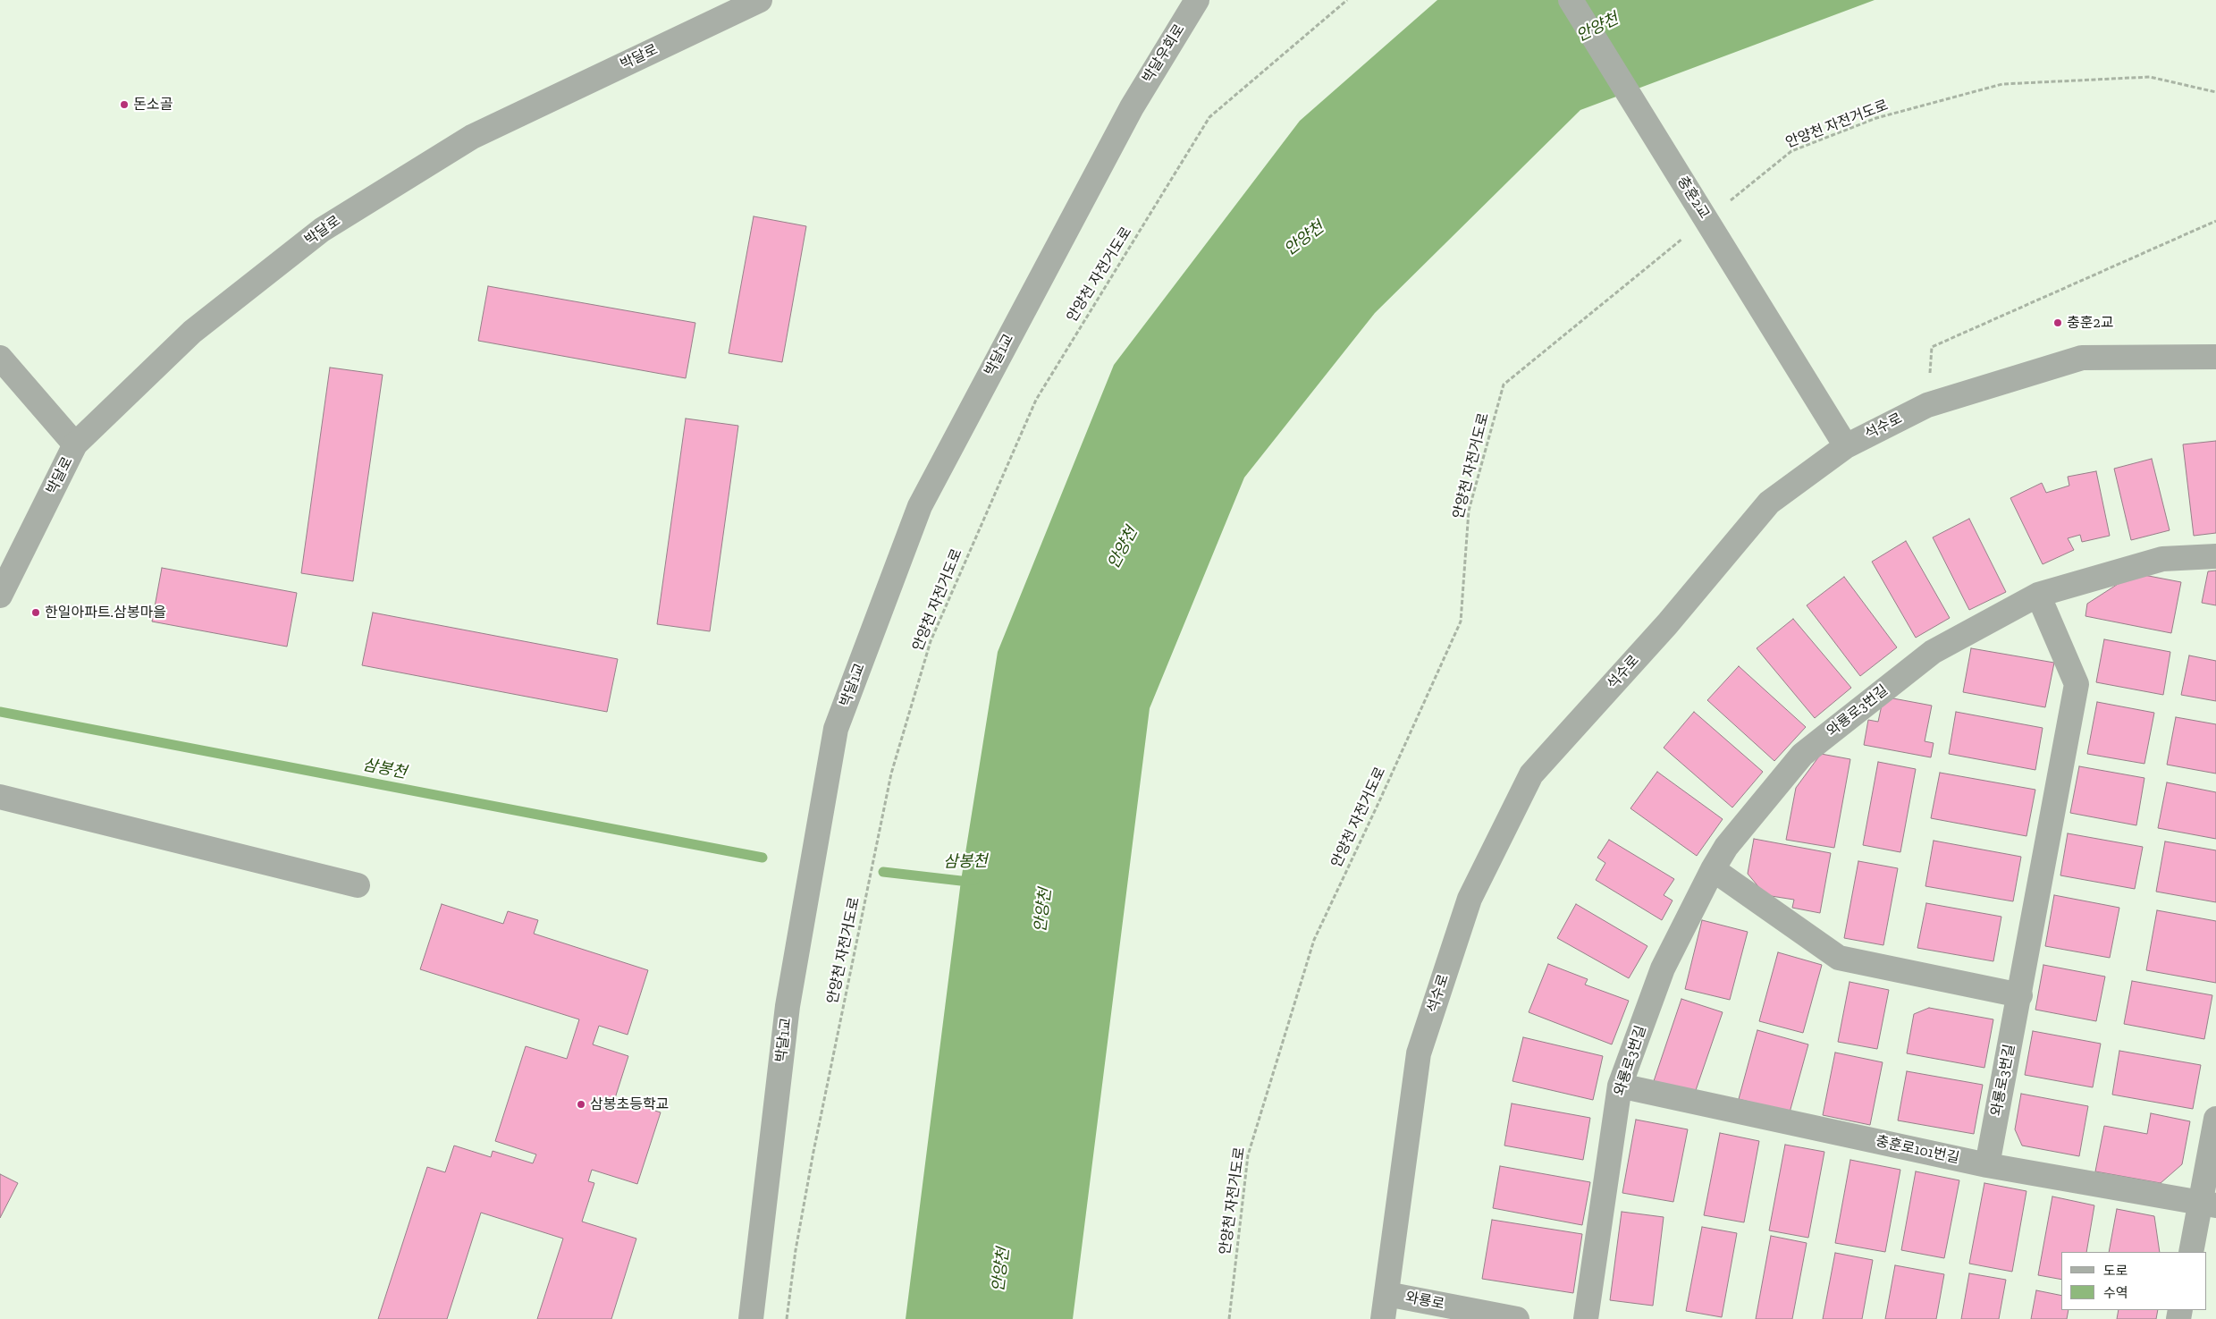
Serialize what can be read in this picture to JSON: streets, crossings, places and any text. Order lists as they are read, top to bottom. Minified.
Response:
{"streets":{"street":["박달우회로","박달로","충훈2교","박달1교","석수로","와룡로3번길","충훈로101번길","와룡로"],"path":["안양천 자전거도로"]},"crossings":[["박달우회로","박달1교"],["충훈2교","석수로"],["석수로","와룡로"],["와룡로3번길","충훈로101번길"]],"water":["안양천","삼봉천"],"places":["돈소골","충훈2교","한일아파트.삼봉마을","삼봉초등학교"],"legend":["도로","수역"]}
